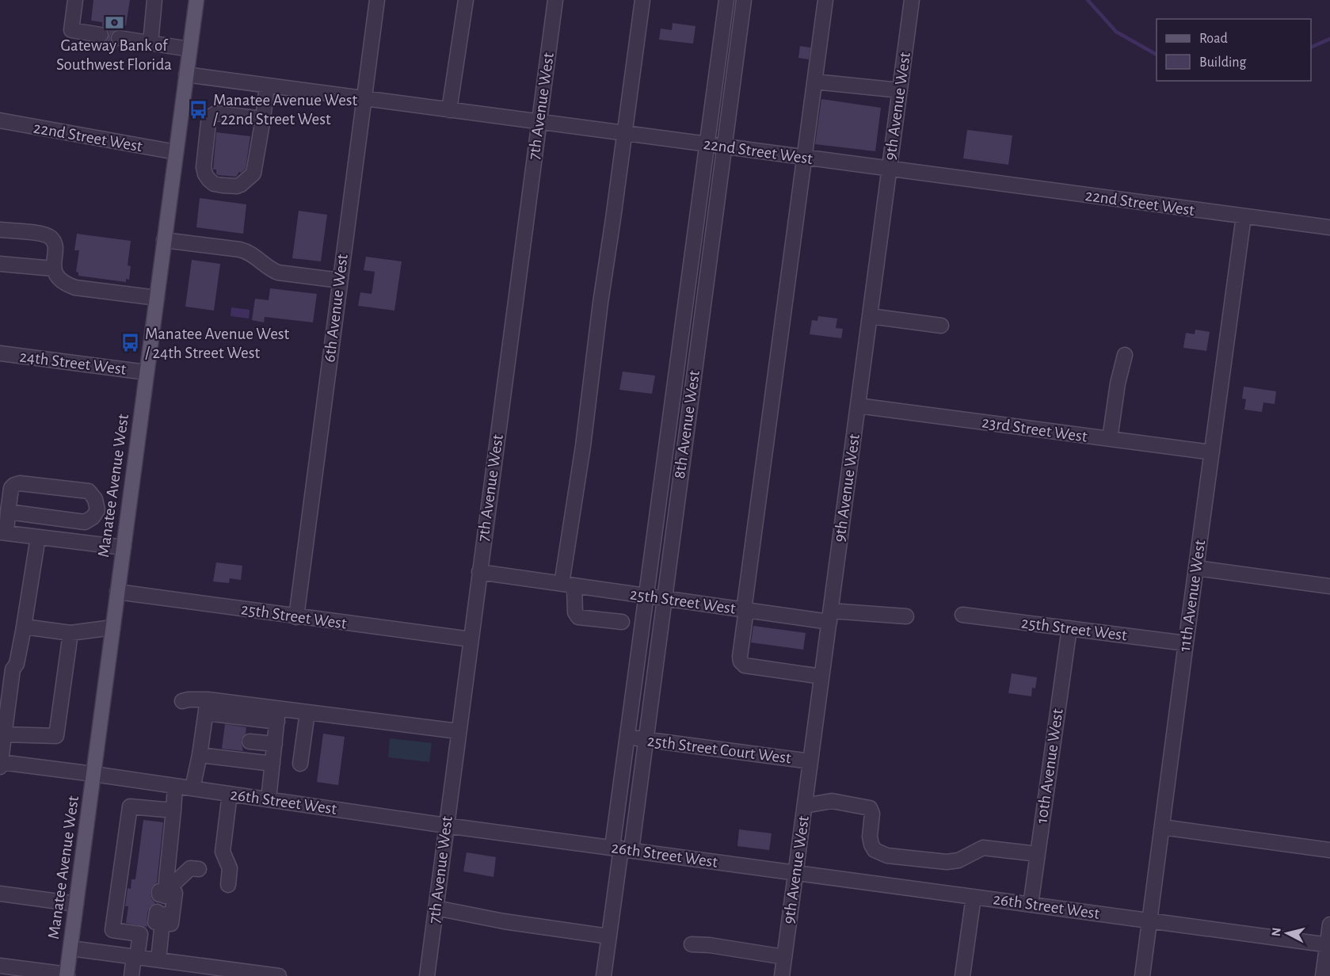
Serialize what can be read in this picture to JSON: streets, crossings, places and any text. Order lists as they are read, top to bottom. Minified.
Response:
{"streets":{"main road":["Manatee Avenue West"],"street":["7th Avenue West","9th Avenue West","22nd Street West","6th Avenue West","24th Street West","8th Avenue West","23rd Street West","11th Avenue West","25th Street West","25th Street Court West","10th Avenue West","26th Street West"]},"crossings":[["7th Avenue West","22nd Street West"],["7th Avenue West","25th Street West"],["7th Avenue West","26th Street West"],["9th Avenue West","22nd Street West"],["9th Avenue West","23rd Street West"],["9th Avenue West","25th Street West"],["9th Avenue West","25th Street Court West"],["9th Avenue West","26th Street West"],["22nd Street West","6th Avenue West"],["22nd Street West","8th Avenue West"],["22nd Street West","Manatee Avenue West"],["22nd Street West","11th Avenue West"],["6th Avenue West","25th Street West"],["24th Street West","Manatee Avenue West"],["8th Avenue West","25th Street West"],["8th Avenue West","25th Street Court West"],["8th Avenue West","26th Street West"],["23rd Street West","11th Avenue West"],["Manatee Avenue West","25th Street West"],["Manatee Avenue West","26th Street West"],["11th Avenue West","25th Street West"],["11th Avenue West","26th Street West"],["25th Street West","10th Avenue West"],["10th Avenue West","26th Street West"]],"places":{"bank":["Gateway Bank of Southwest Florida"],"bus stop":["Manatee Avenue West / 22nd Street West","Manatee Avenue West / 24th Street West"]},"legend":["Road","Building"],"north":"left"}
